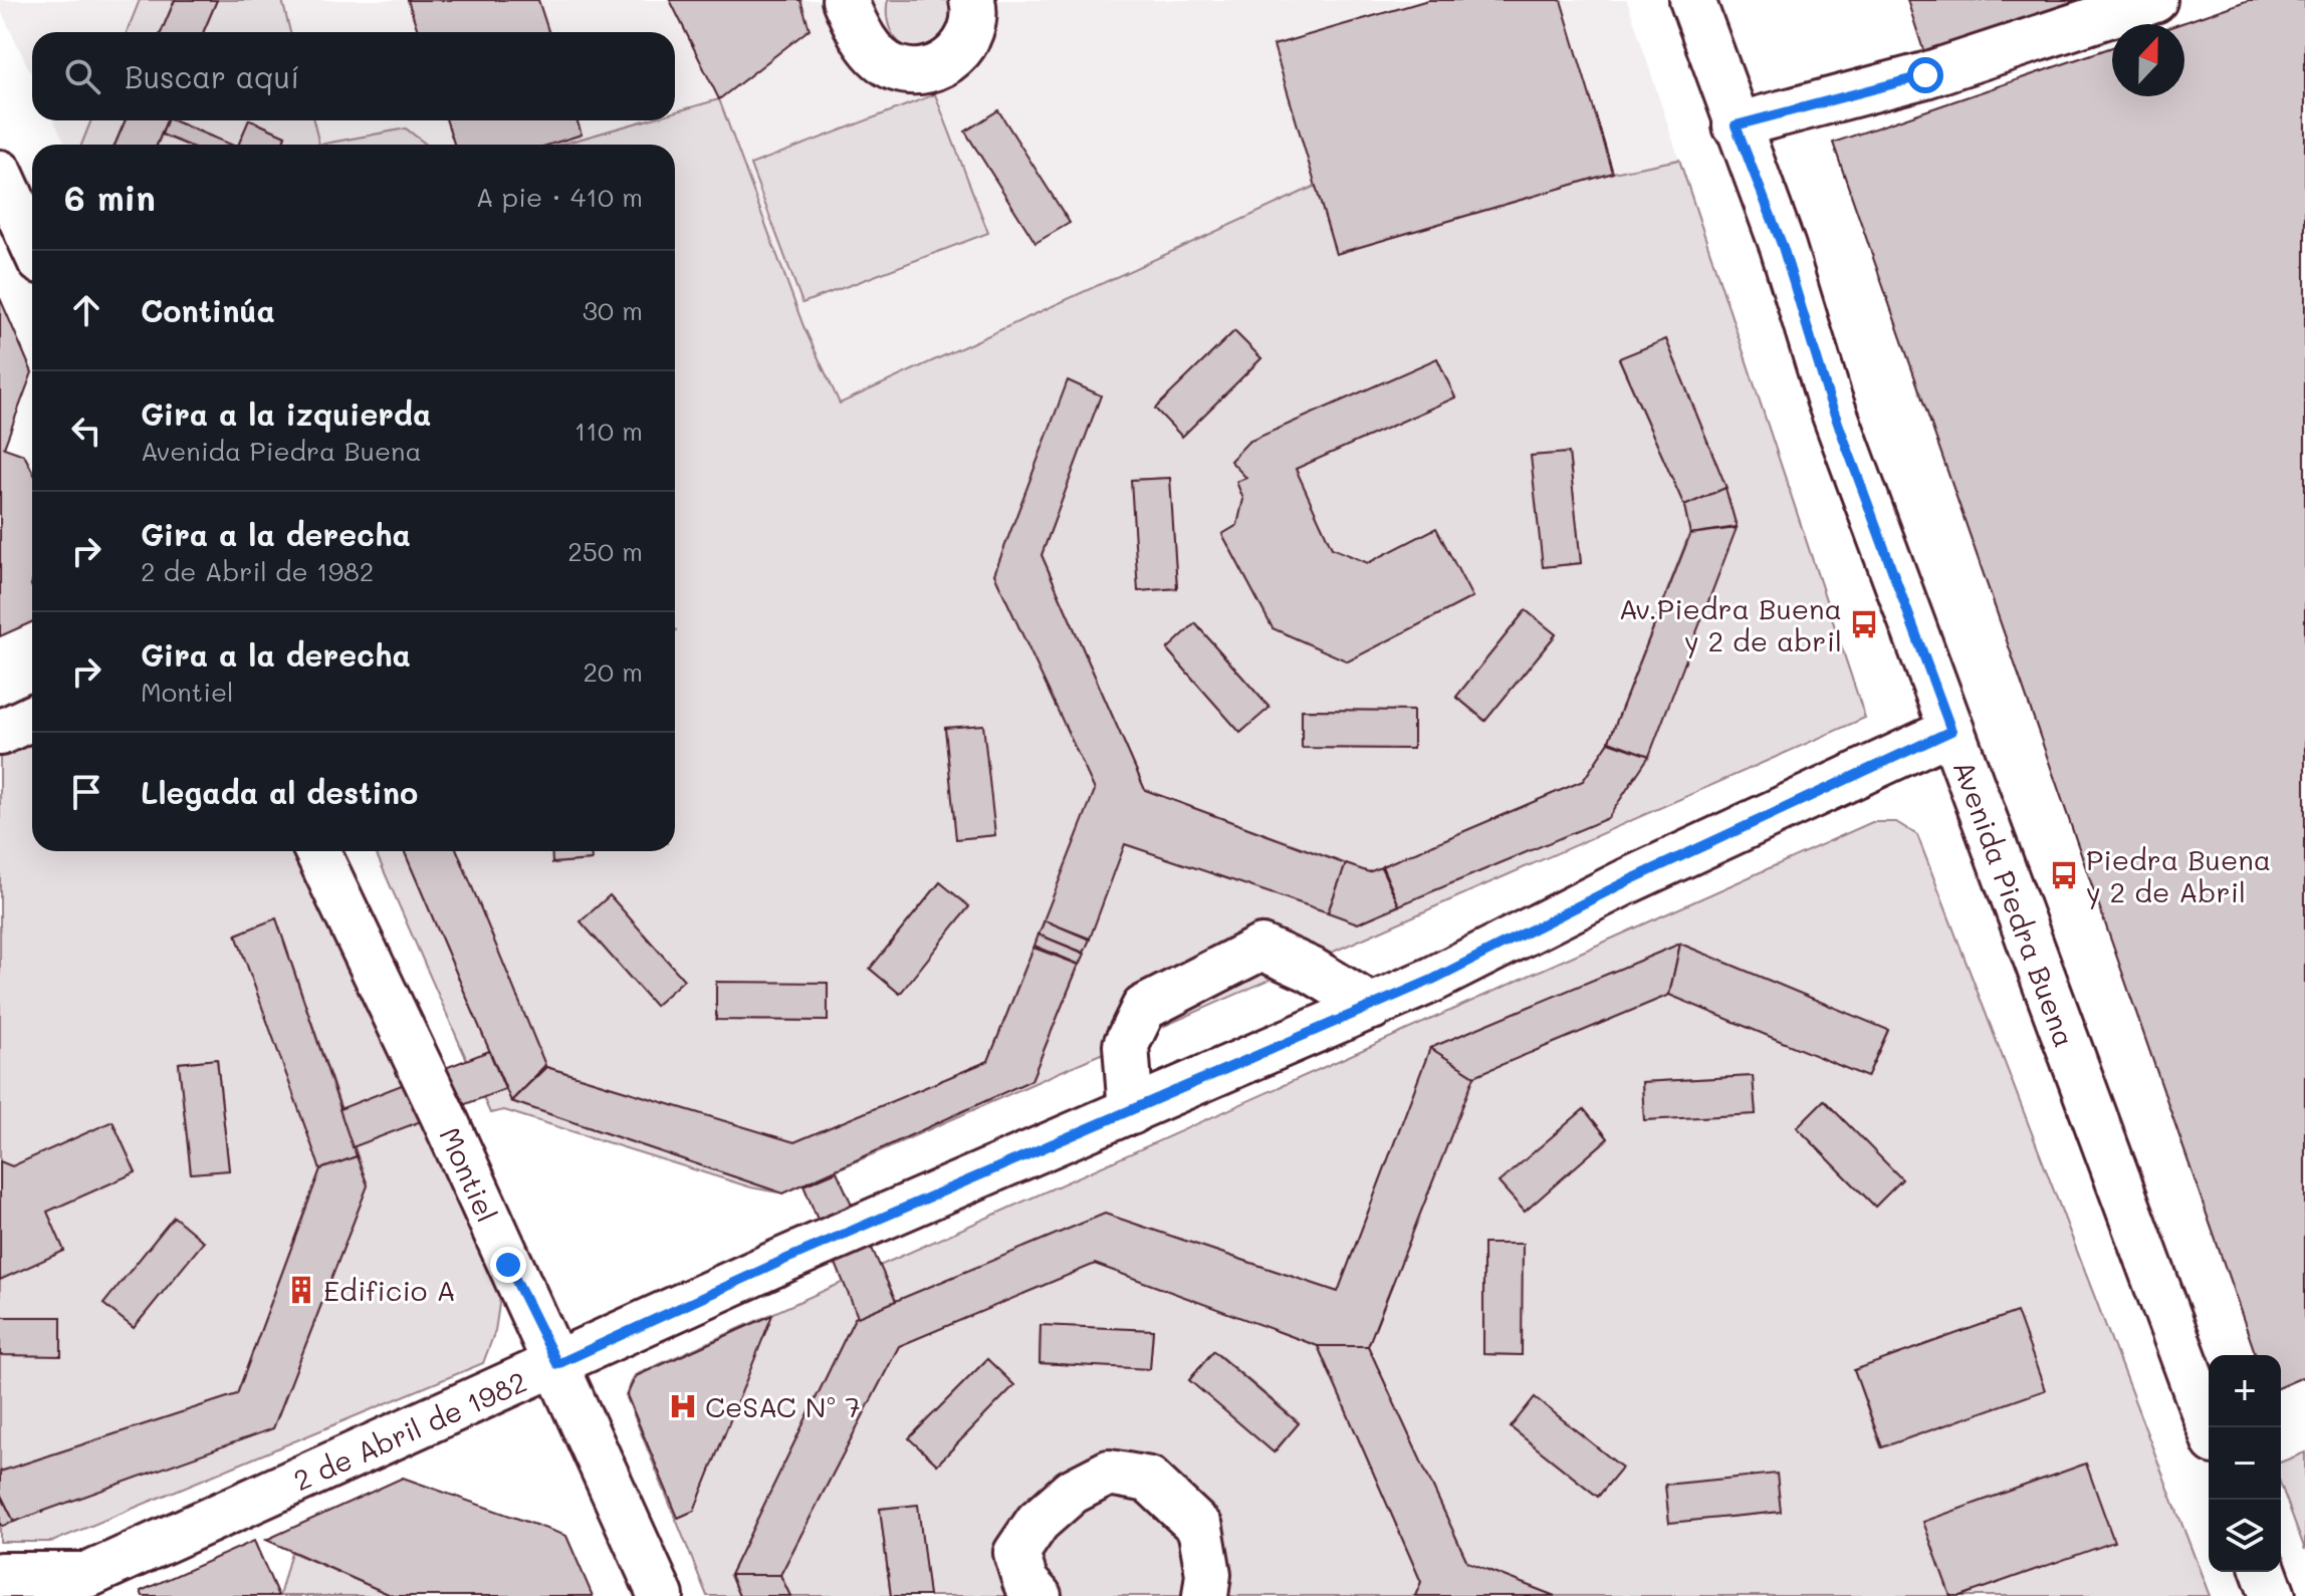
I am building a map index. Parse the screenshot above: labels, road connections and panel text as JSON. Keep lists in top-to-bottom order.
{
  "streets": {
    "street": ["Avenida Piedra Buena", "Montiel", "2 de Abril de 1982"]
  },
  "crossings": [
    ["Avenida Piedra Buena", "2 de Abril de 1982"],
    ["Montiel", "2 de Abril de 1982"]
  ],
  "places": {
    "bus stop": ["Av.Piedra Buena y 2 de abril", "Piedra Buena y 2 de Abril"],
    "building": ["Edificio A"],
    "hospital": ["CeSAC Nº 7"]
  },
  "north": "top",
  "page": {
    "search": "Buscar aquí",
    "heading": ["6 min", "A pie · 410 m"],
    "list": [
      ["Continúa", "30 m"],
      ["Gira a la izquierda", "Avenida Piedra Buena", "110 m"],
      ["Gira a la derecha", "2 de Abril de 1982", "250 m"],
      ["Gira a la derecha", "Montiel", "20 m"],
      "Llegada al destino"
    ],
    "map_buttons": ["+", "−"]
  }
}
